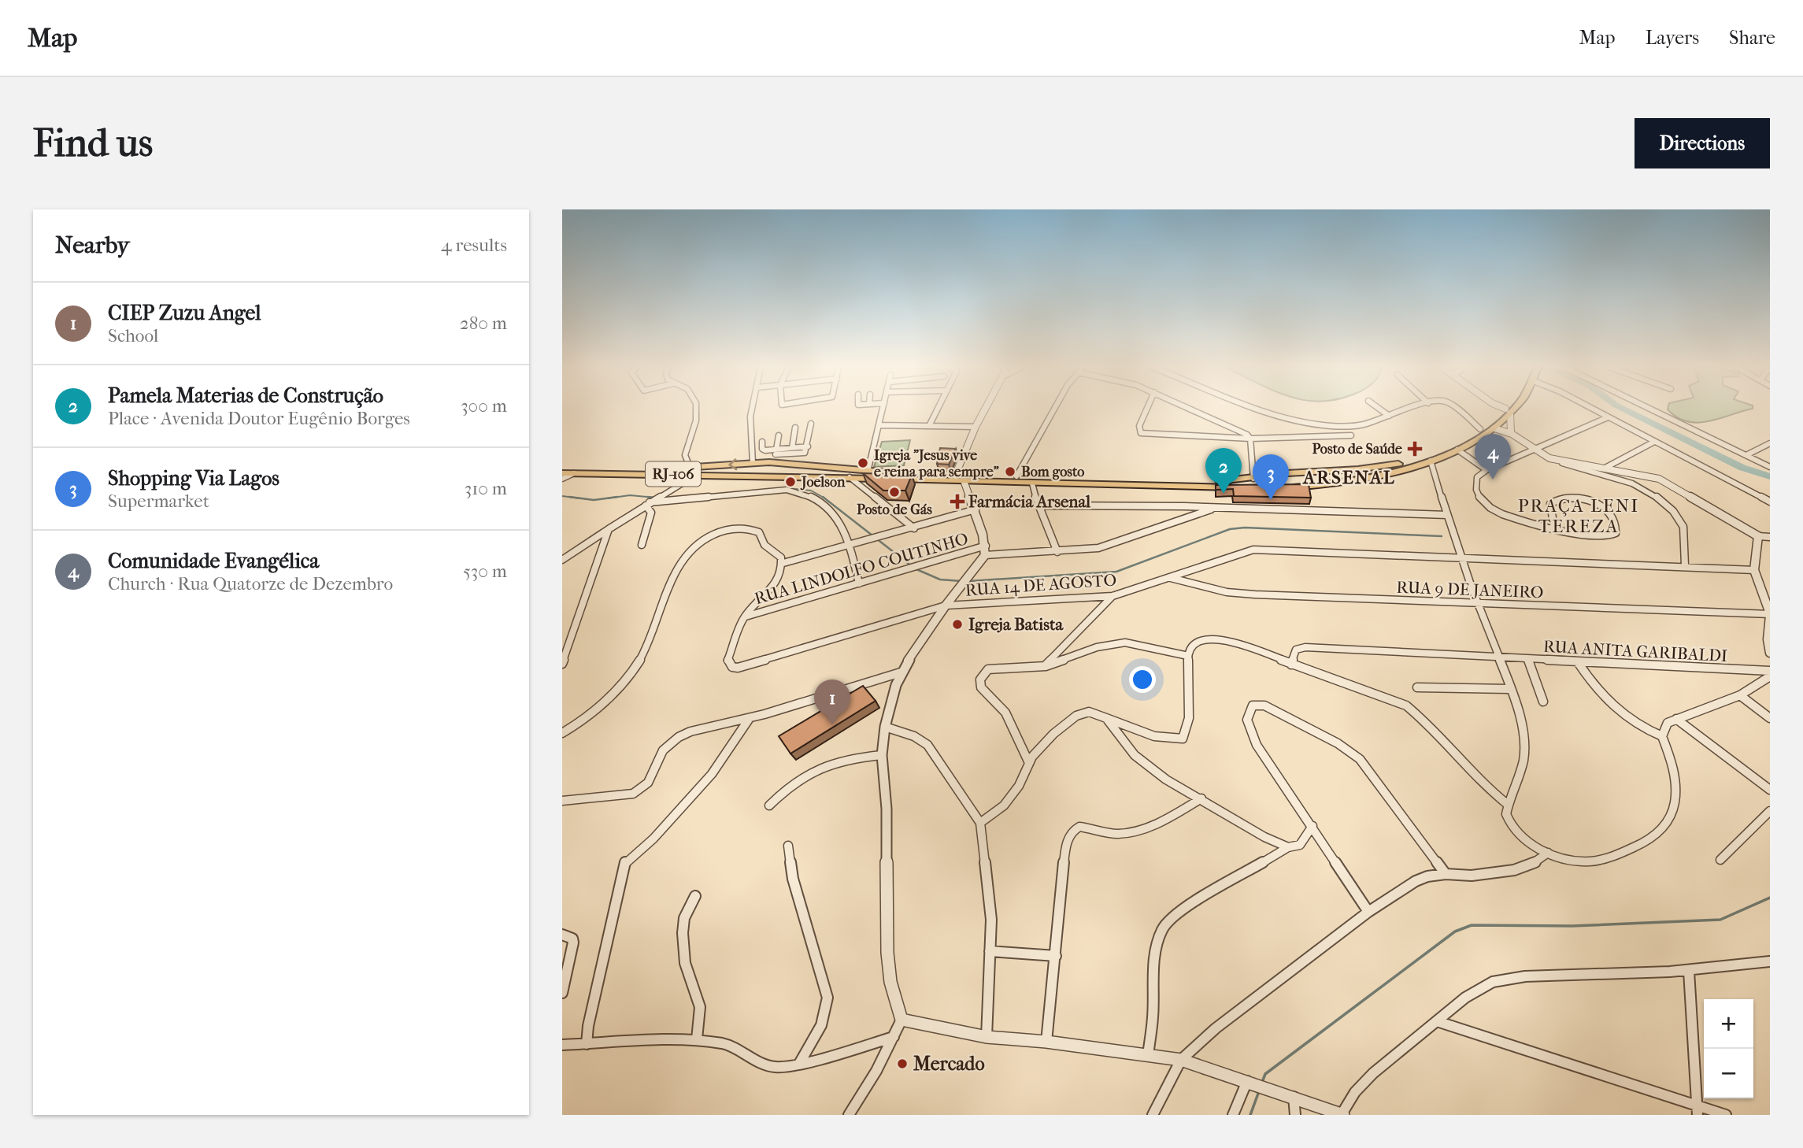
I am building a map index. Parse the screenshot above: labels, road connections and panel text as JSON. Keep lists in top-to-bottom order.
{
  "streets": {
    "highway": ["RJ-106"],
    "street": [
      "RUA LINDOLFO COUTINHO",
      "RUA 14 DE AGOSTO",
      "RUA 9 DE JANEIRO",
      "RUA ANITA GARIBALDI"
    ]
  },
  "crossings": [
    ["RUA LINDOLFO COUTINHO", "RUA 14 DE AGOSTO"],
    ["RUA 14 DE AGOSTO", "RUA 9 DE JANEIRO"]
  ],
  "districts": ["ARSENAL", "PRAÇA LENI TEREZA"],
  "places": {
    "health": ["Posto de Saúde", "Farmácia Arsenal"],
    "other": [
      "Igreja \"Jesus vive e reina para sempre\"",
      "Bom gosto",
      "Joelson",
      "Posto de Gás",
      "Igreja Batista",
      "Mercado"
    ]
  },
  "page": {
    "header": "Map",
    "nav": ["Map", "Layers", "Share"],
    "buttons": "Directions",
    "title": "Find us",
    "heading": ["Nearby", "4 results"],
    "list": [
      {
        "mark": "1",
        "name": "CIEP Zuzu Angel",
        "note": "School",
        "value": "280 m"
      },
      {
        "mark": "2",
        "name": "Pamela Materias de Construção",
        "note": "Place · Avenida Doutor Eugênio Borges",
        "value": "300 m"
      },
      {
        "mark": "3",
        "name": "Shopping Via Lagos",
        "note": "Supermarket",
        "value": "310 m"
      },
      {
        "mark": "4",
        "name": "Comunidade Evangélica",
        "note": "Church · Rua Quatorze de Dezembro",
        "value": "530 m"
      }
    ],
    "pins": [
      "4",
      "2",
      "3",
      "1"
    ],
    "map_buttons": ["+", "−"]
  }
}
